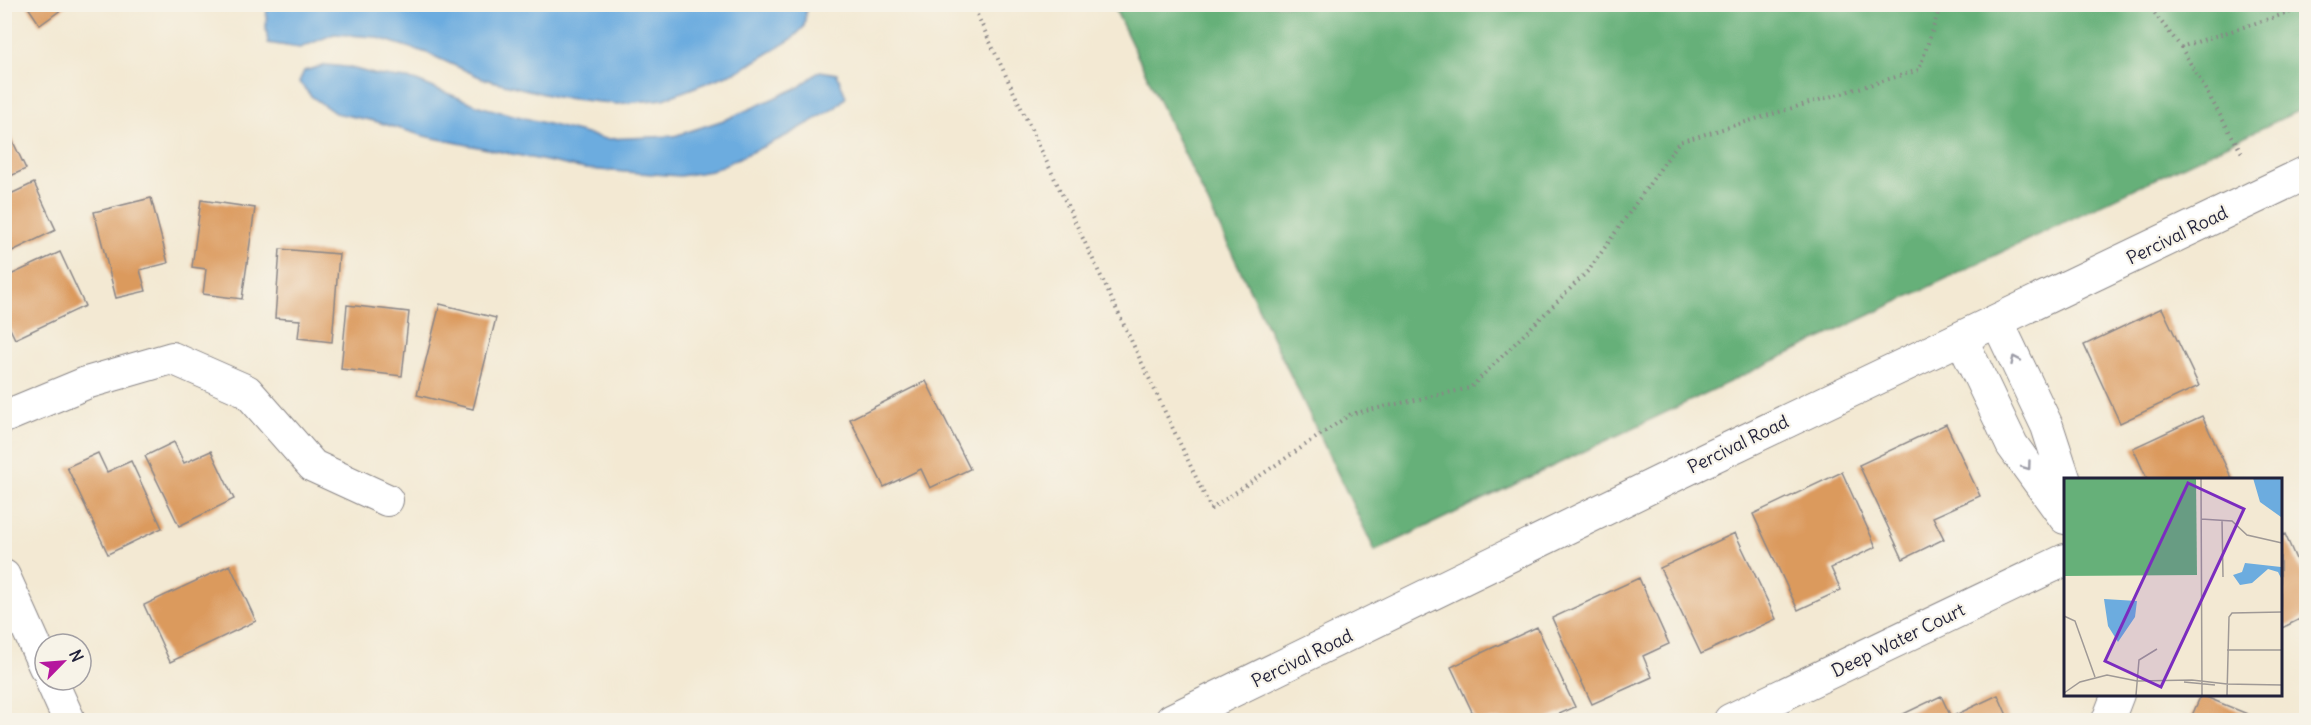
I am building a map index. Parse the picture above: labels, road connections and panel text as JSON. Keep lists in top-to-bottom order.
{
  "streets": {
    "street": ["Percival Road", "Deep Water Court"]
  },
  "north": "top right"
}
